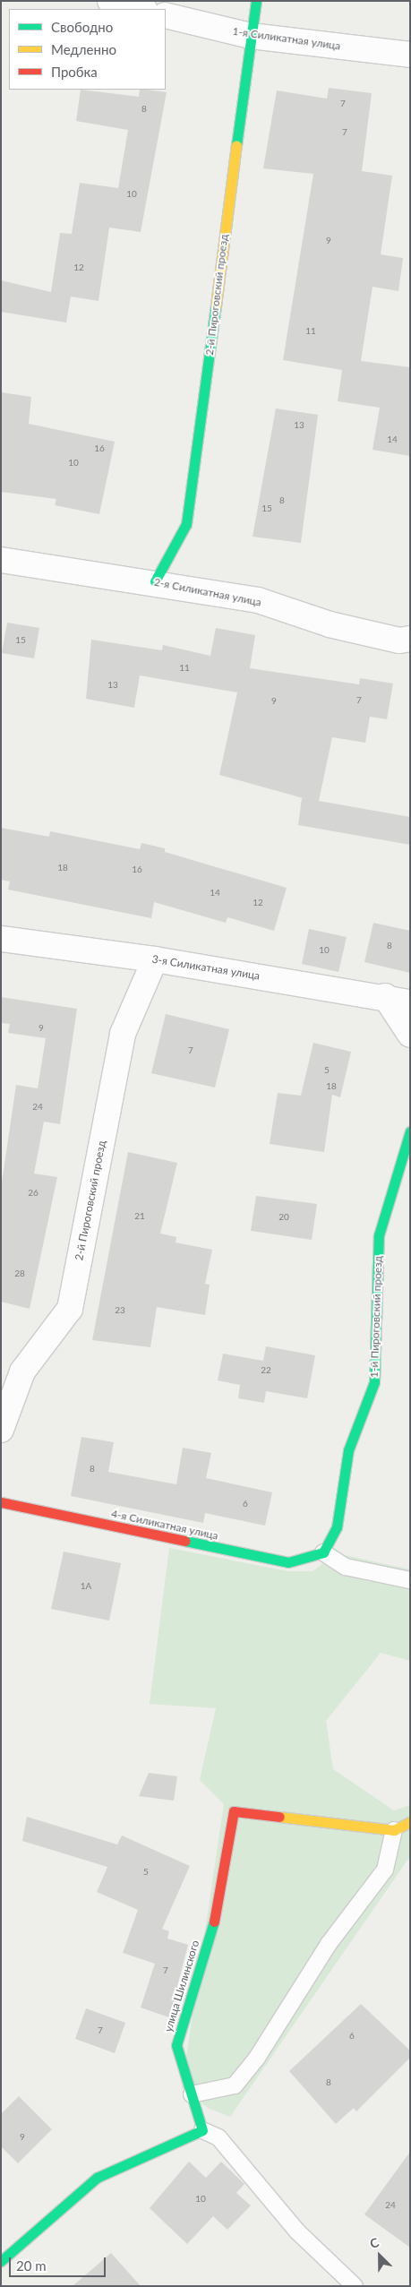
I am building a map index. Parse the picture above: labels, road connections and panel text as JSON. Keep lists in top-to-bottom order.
{
  "streets": {
    "street": [
      "1-я Силикатная улица",
      "2-й Пироговский проезд",
      "2-я Силикатная улица",
      "3-я Силикатная улица",
      "1-й Пироговский проезд",
      "4-я Силикатная улица",
      "улица Шилинского"
    ]
  },
  "crossings": [
    ["1-я Силикатная улица", "2-й Пироговский проезд"],
    ["2-й Пироговский проезд", "2-я Силикатная улица"],
    ["2-й Пироговский проезд", "3-я Силикатная улица"],
    ["1-й Пироговский проезд", "4-я Силикатная улица"]
  ],
  "house_numbers": [
    "7",
    "8",
    "7",
    "10",
    "9",
    "12",
    "11",
    "13",
    "14",
    "16",
    "10",
    "8",
    "15",
    "15",
    "11",
    "13",
    "7",
    "9",
    "18",
    "16",
    "14",
    "12",
    "8",
    "10",
    "9",
    "7",
    "5",
    "18",
    "24",
    "26",
    "21",
    "20",
    "28",
    "23",
    "22",
    "8",
    "6",
    "1А",
    "5",
    "7",
    "7",
    "6",
    "8",
    "9",
    "10",
    "24"
  ],
  "legend": ["Свободно", "Медленно", "Пробка"],
  "scale_bar": "20 m",
  "north": "top left"
}
